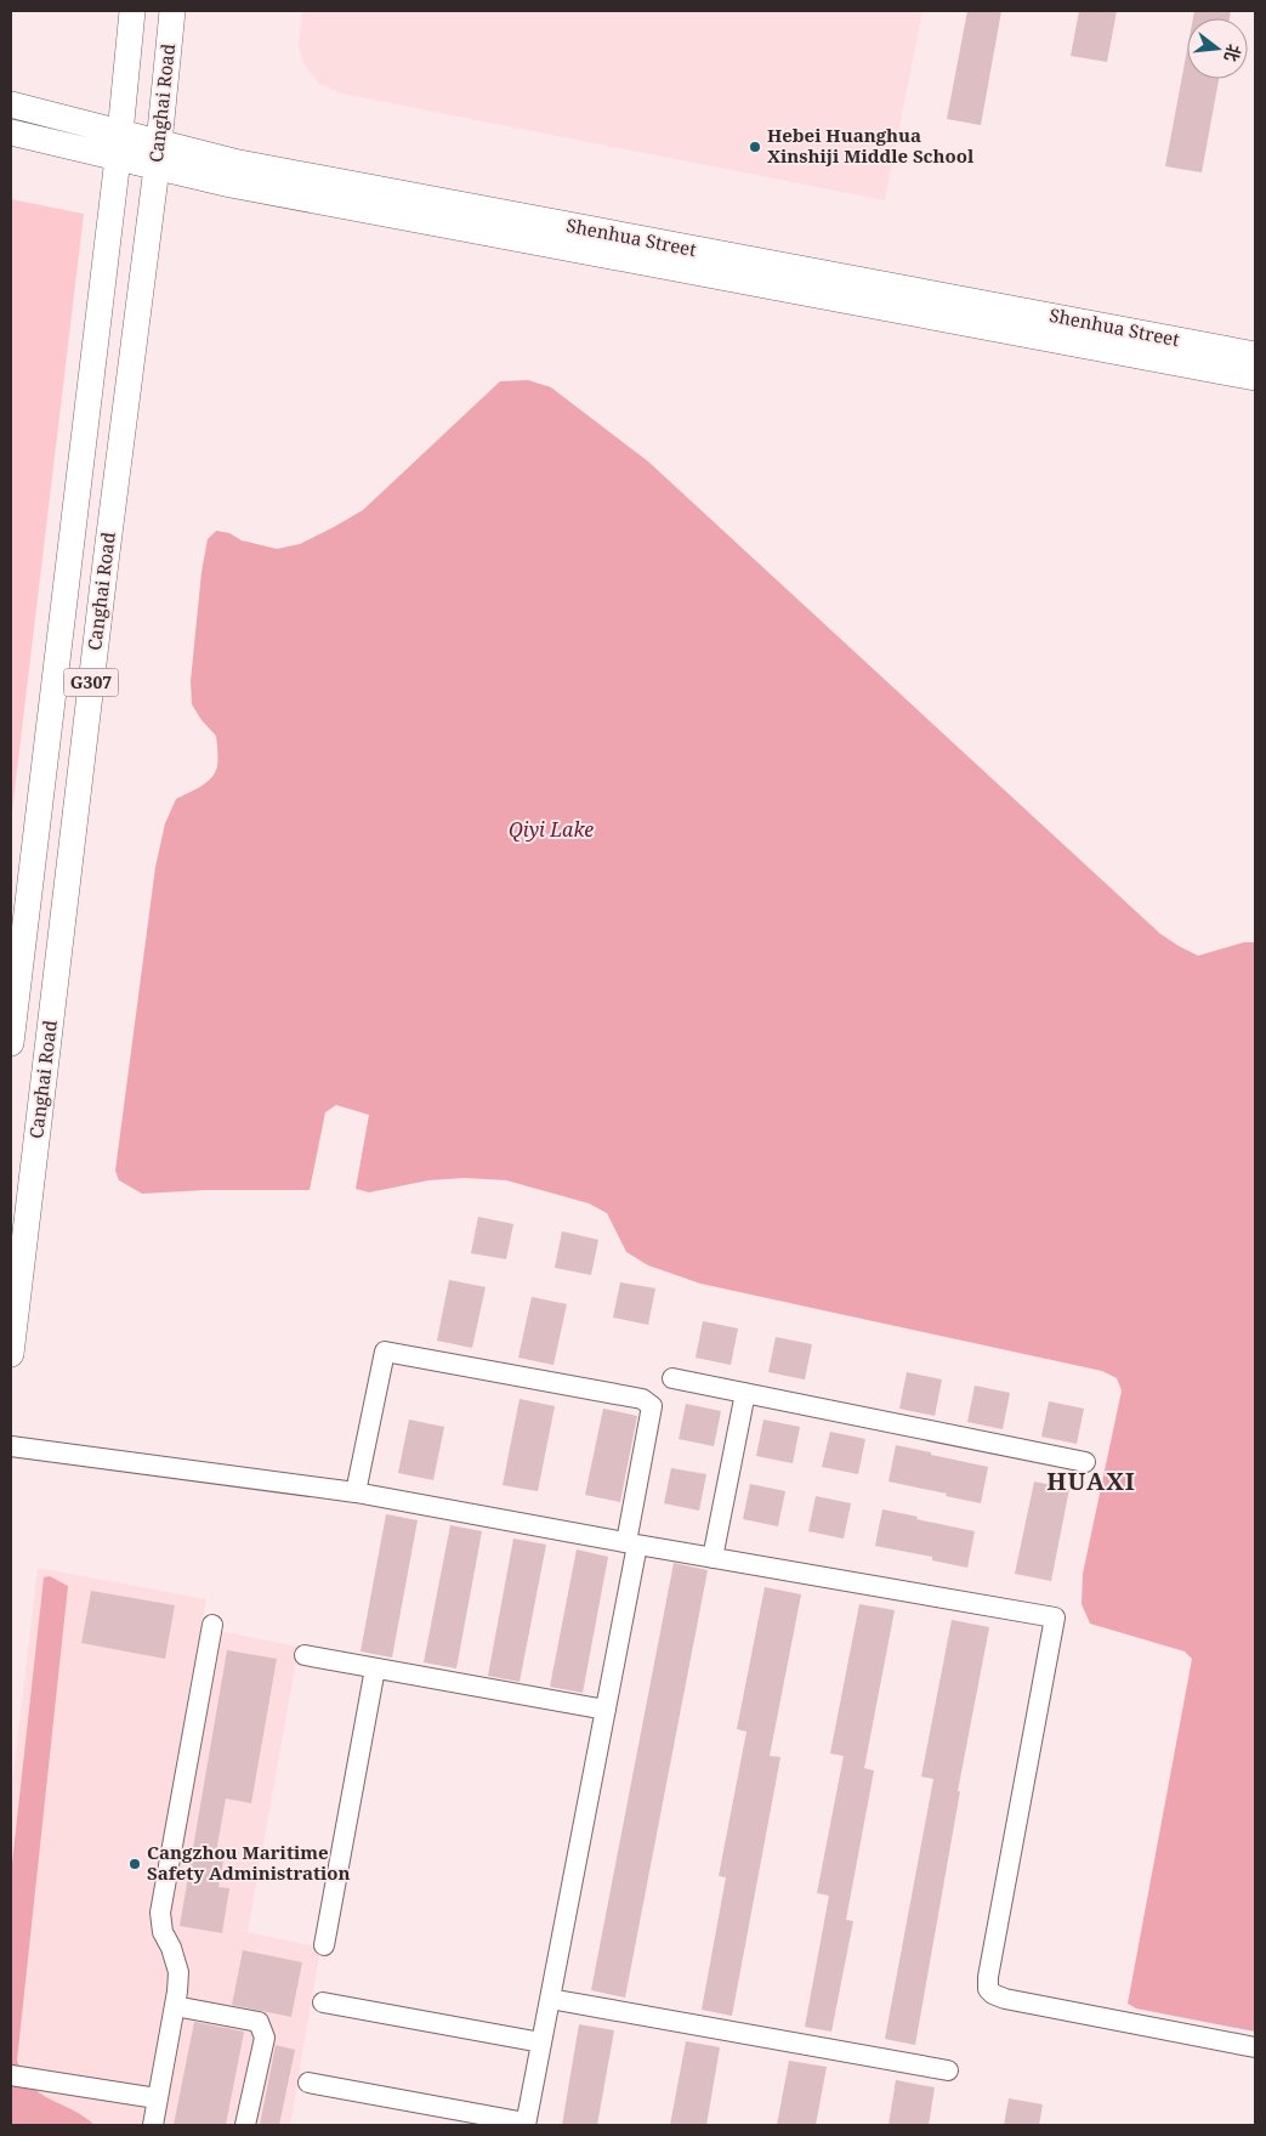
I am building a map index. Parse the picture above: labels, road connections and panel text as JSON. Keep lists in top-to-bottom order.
{
  "streets": {
    "main road": ["Canghai Road", "Shenhua Street", "G307"]
  },
  "crossings": [
    ["Canghai Road", "Shenhua Street"]
  ],
  "districts": ["HUAXI"],
  "water": ["Qiyi Lake"],
  "places": ["Hebei Huanghua Xinshiji Middle School", "Cangzhou Maritime Safety Administration"],
  "north": "right"
}
